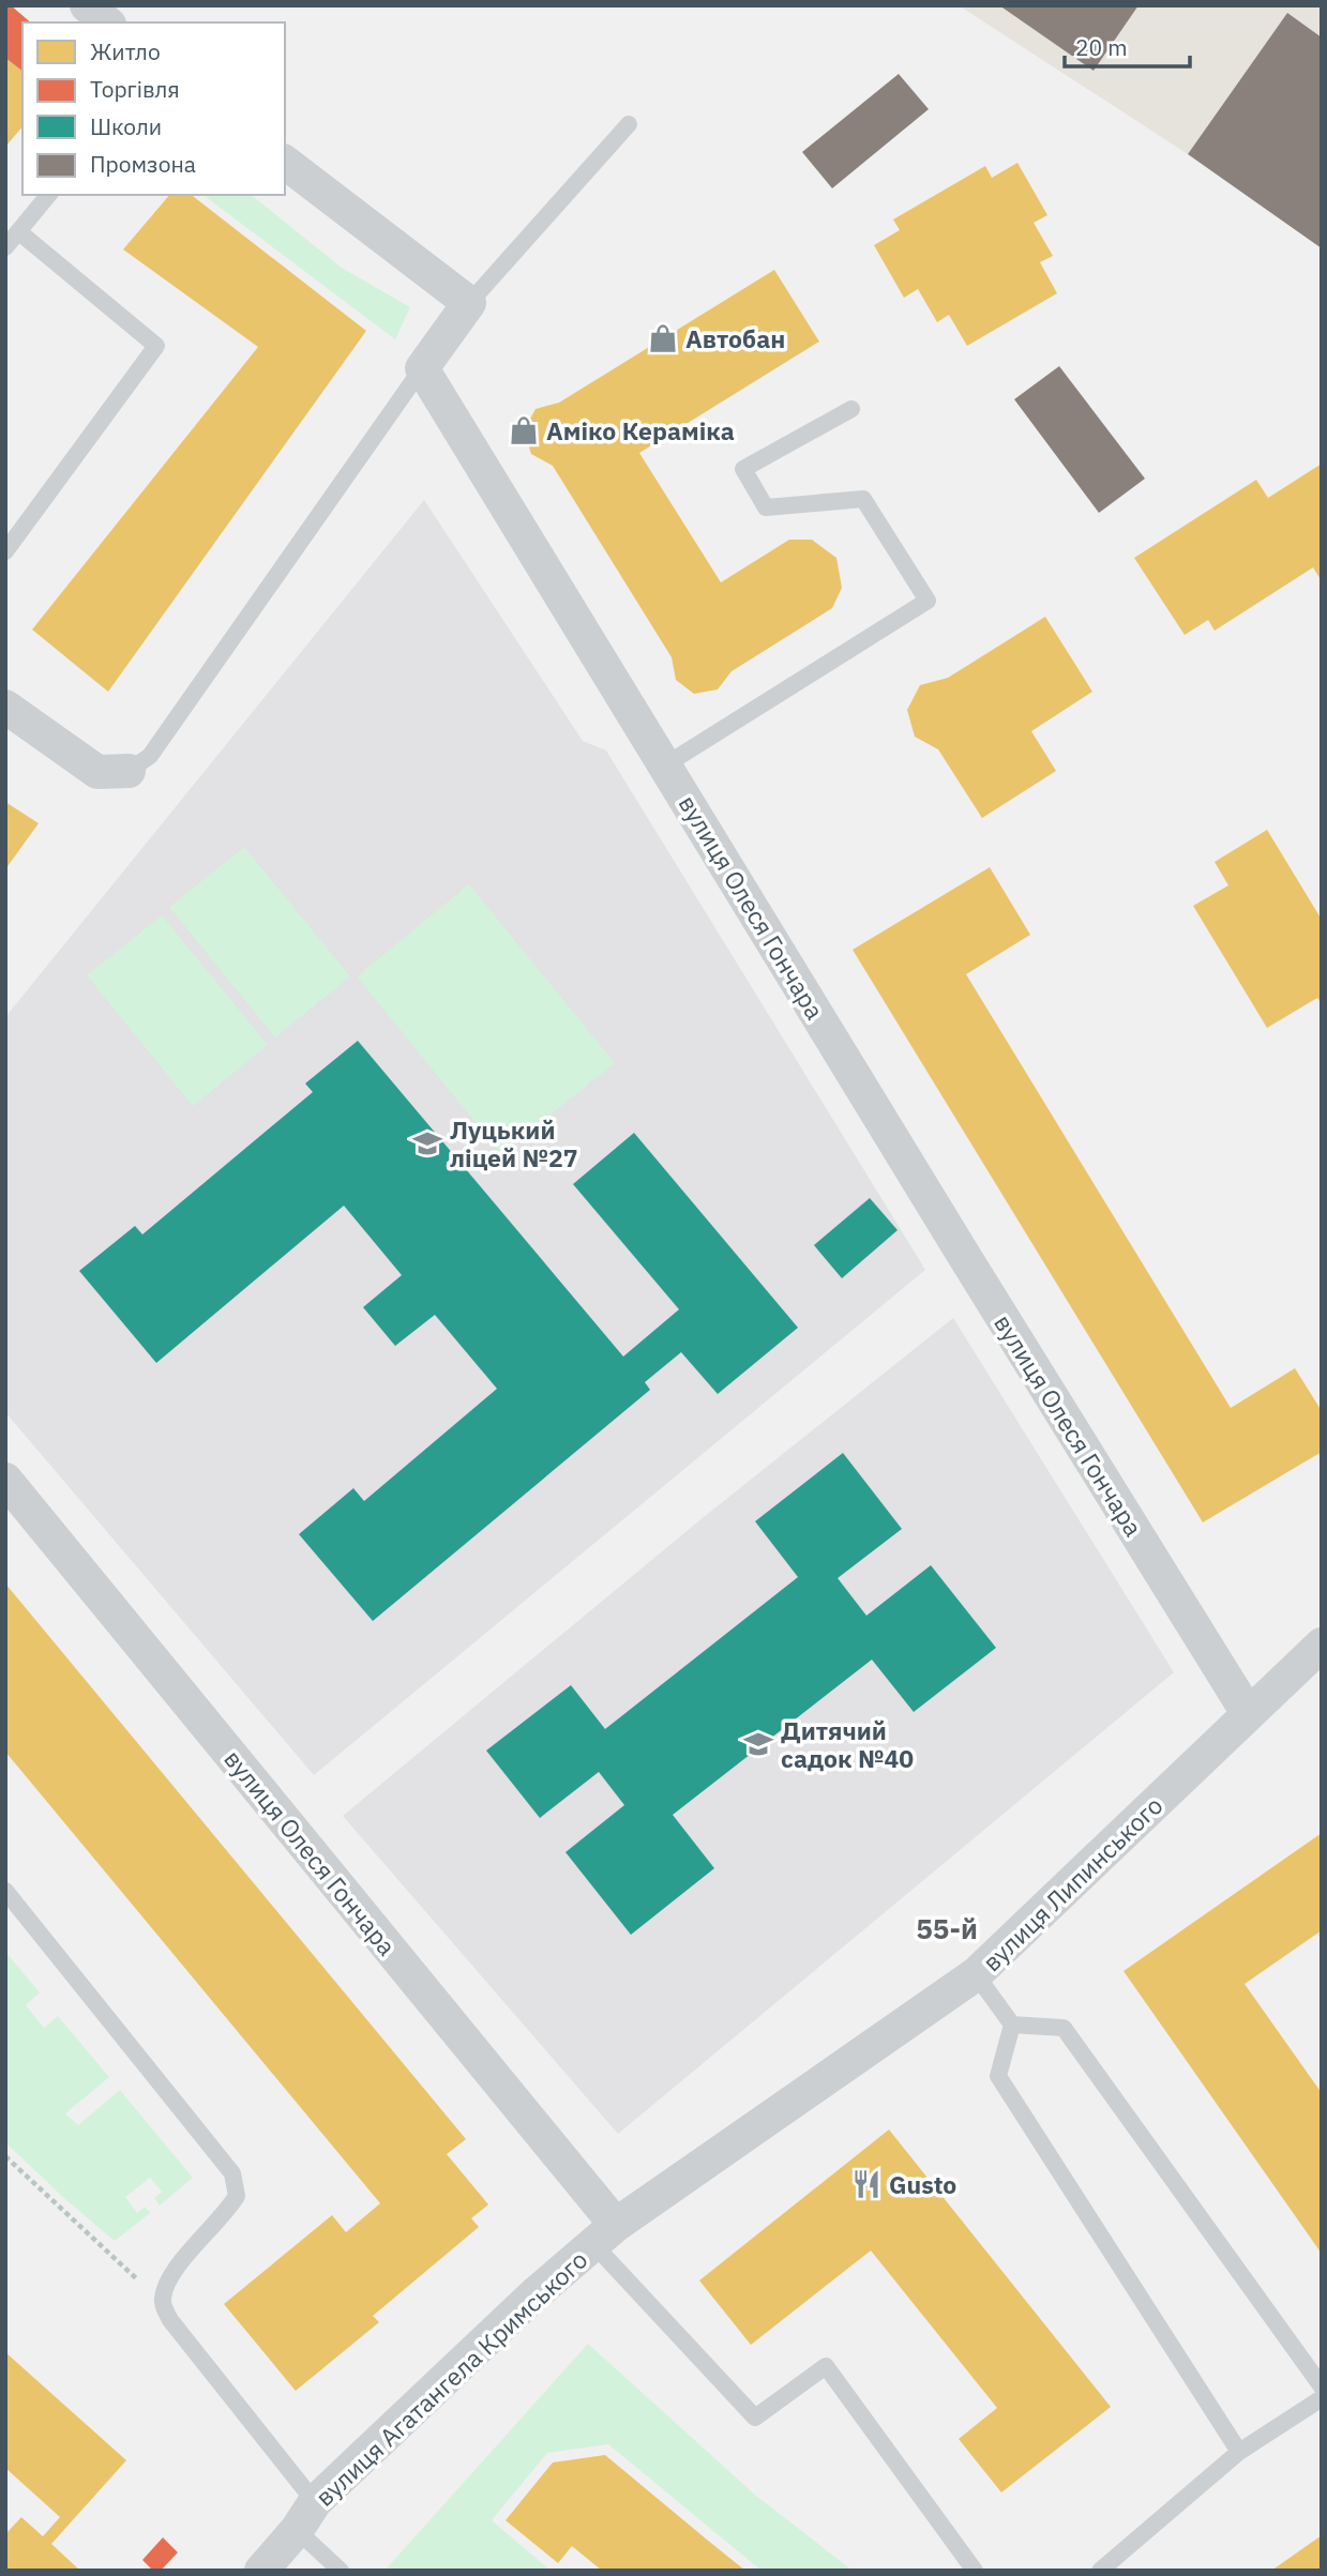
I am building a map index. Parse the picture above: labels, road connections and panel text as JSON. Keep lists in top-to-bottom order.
{
  "streets": {
    "street": ["вулиця Олеся Гончара", "вулиця Липинського", "вулиця Агатангела Кримського"]
  },
  "crossings": [
    ["вулиця Олеся Гончара", "вулиця Липинського"],
    ["вулиця Олеся Гончара", "вулиця Агатангела Кримського"],
    ["вулиця Липинського", "вулиця Агатангела Кримського"]
  ],
  "districts": ["55-й"],
  "places": {
    "shop": ["Автобан", "Аміко Кераміка"],
    "school or university": ["Луцький ліцей №27", "Дитячий садок №40"],
    "restaurant": ["Gusto"]
  },
  "legend": [
    "Житло",
    "Торгівля",
    "Школи",
    "Промзона"
  ],
  "scale_bar": "20 m"
}
